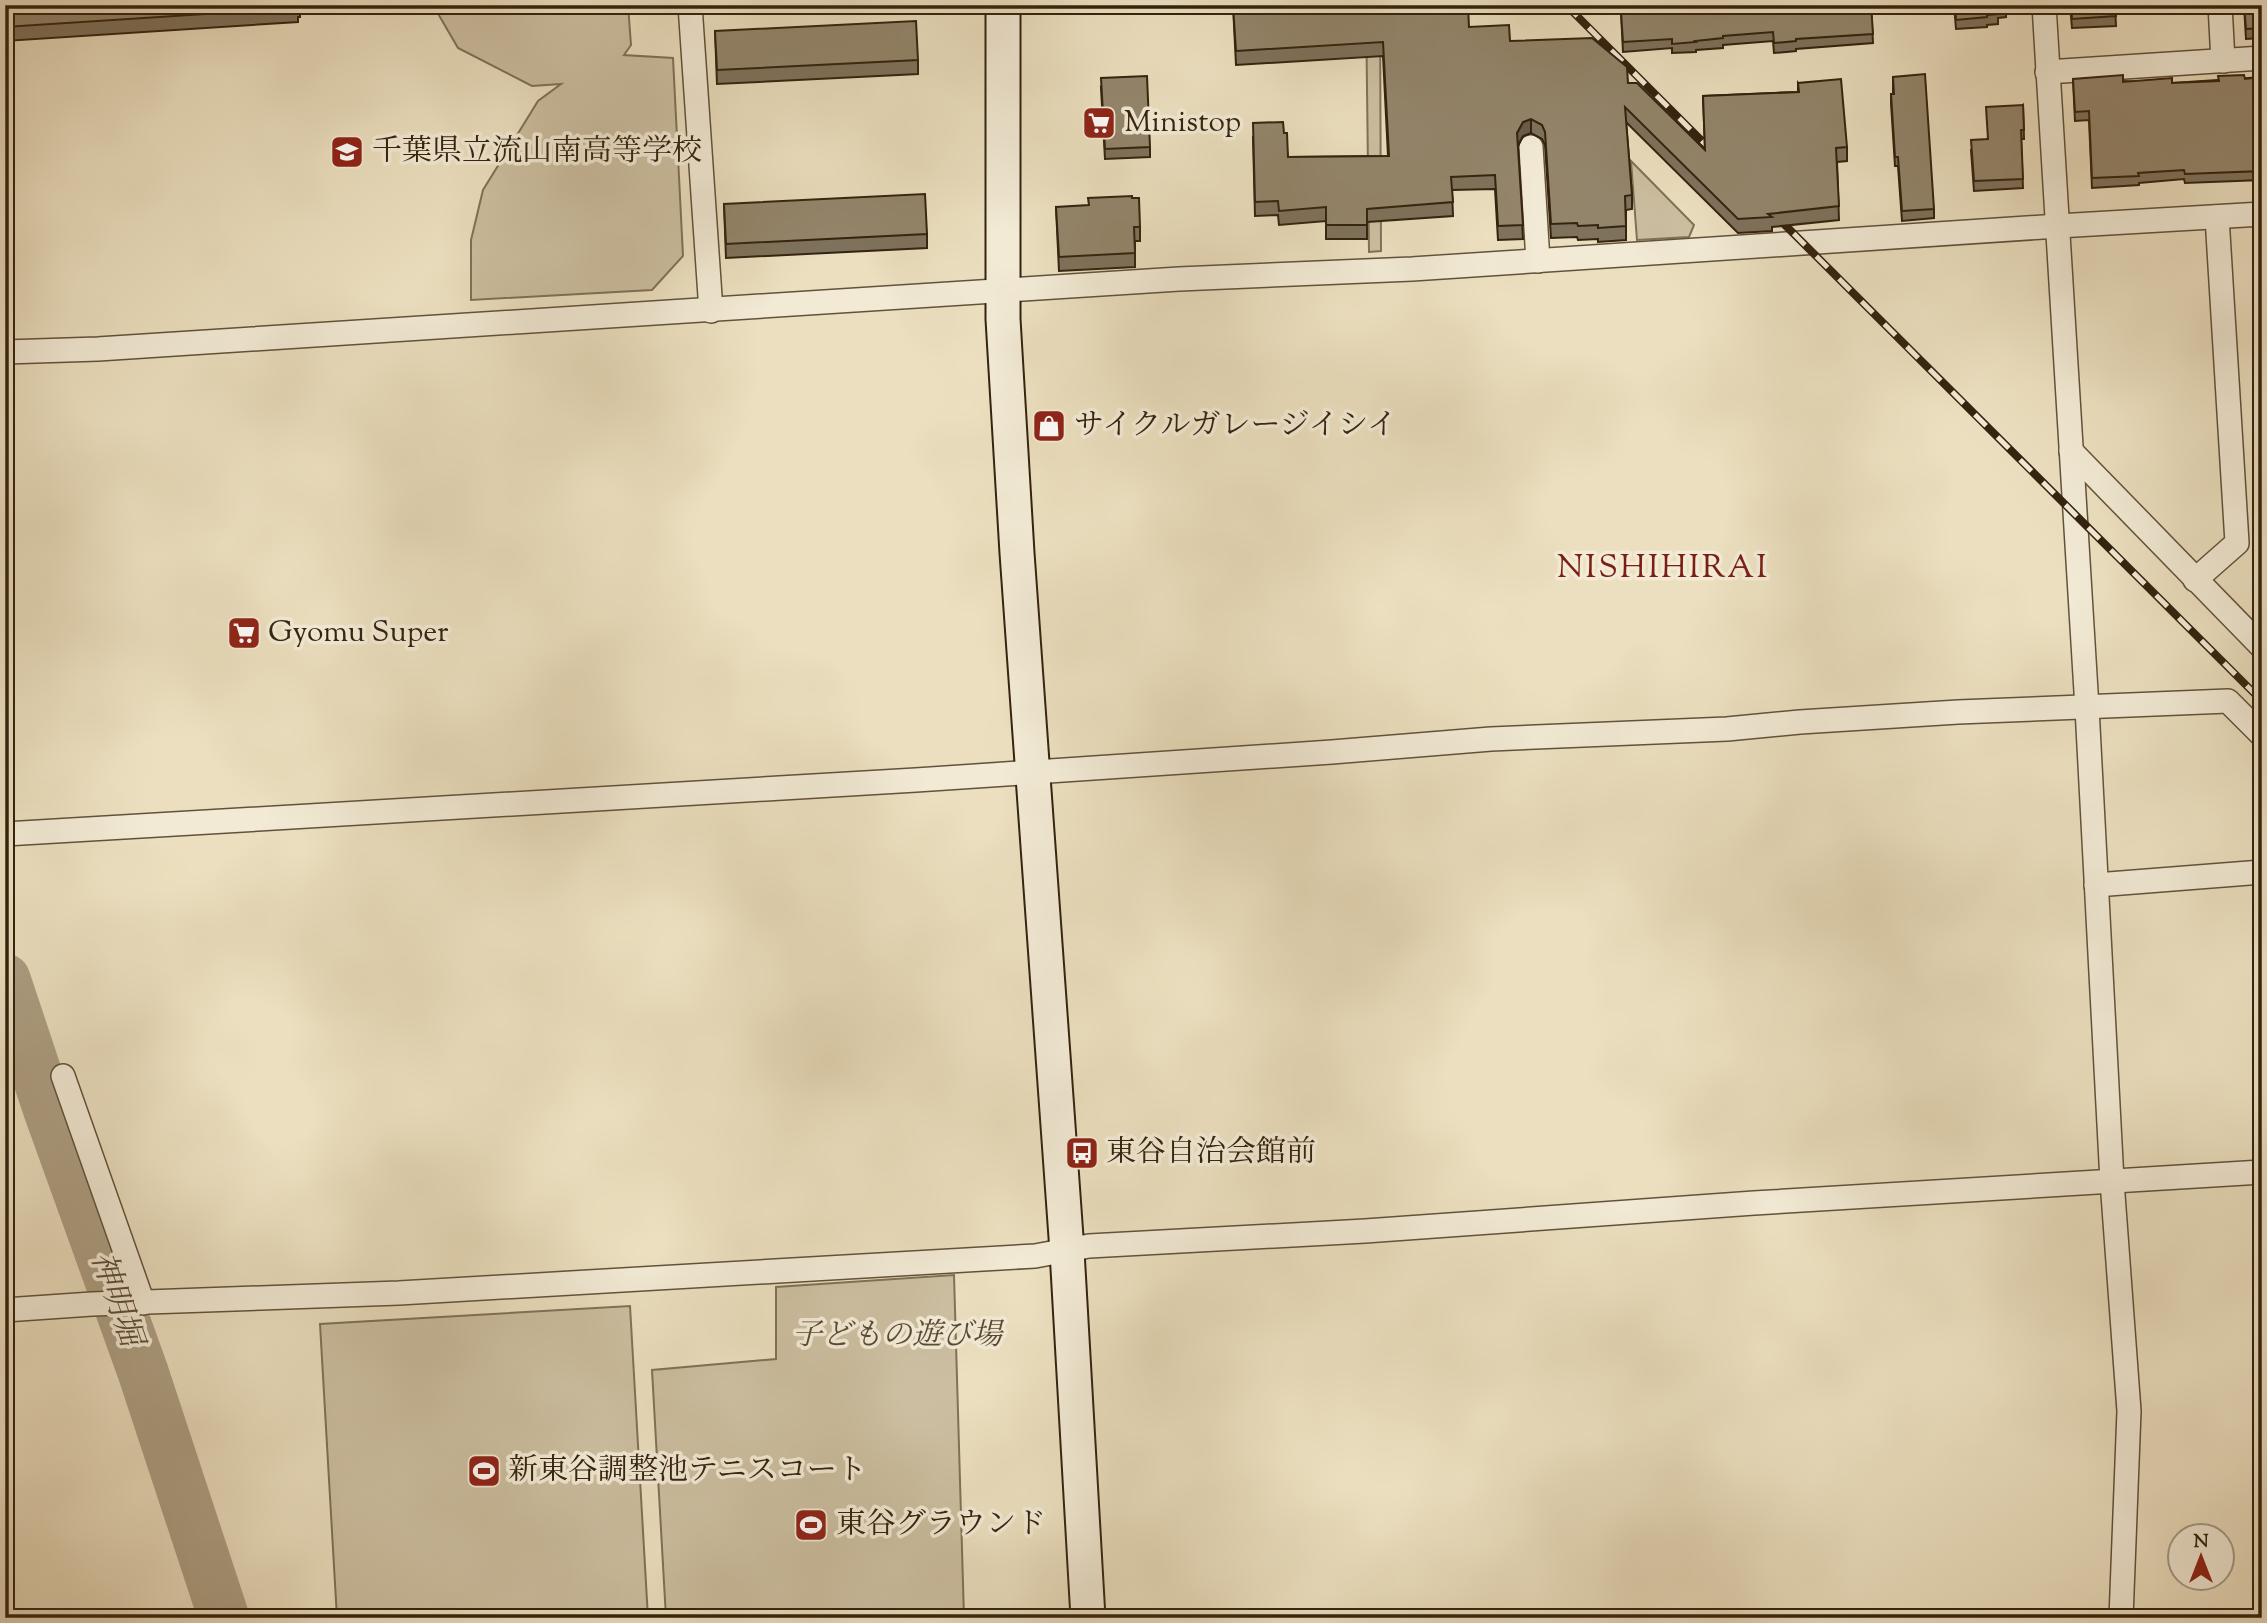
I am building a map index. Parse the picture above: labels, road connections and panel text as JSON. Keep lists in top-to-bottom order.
{
  "districts": ["NISHIHIRAI"],
  "water": ["神明堀"],
  "parks": ["子どもの遊び場"],
  "places": {
    "supermarket": ["Ministop", "Gyomu Super"],
    "school or university": ["千葉県立流山南高等学校"],
    "shop": ["サイクルガレージイシイ"],
    "bus stop": ["東谷自治会館前"],
    "sports": ["新東谷調整池テニスコート", "東谷グラウンド"]
  },
  "north": "top"
}
